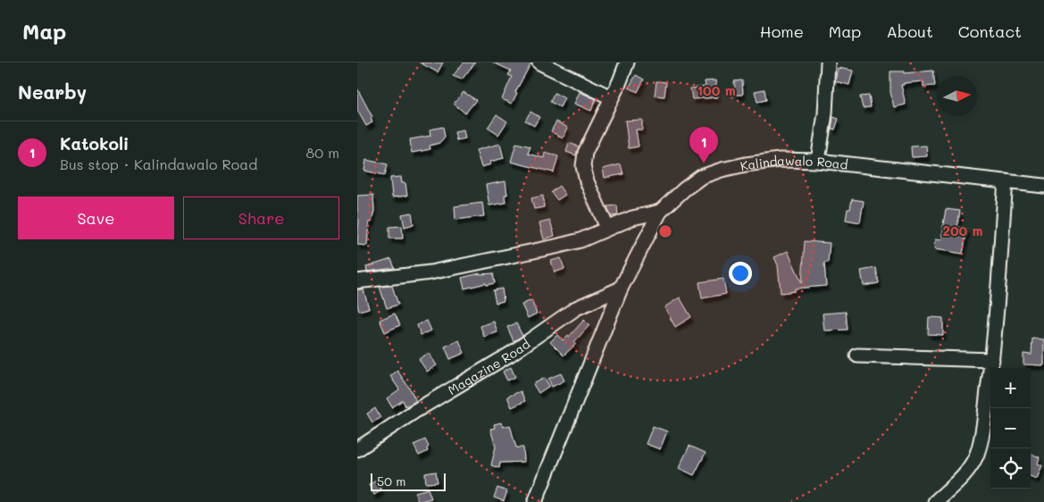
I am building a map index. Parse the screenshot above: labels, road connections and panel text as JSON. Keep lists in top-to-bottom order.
{
  "streets": {
    "street": ["Kalindawalo Road", "Magazine Road"]
  },
  "crossings": [
    ["Kalindawalo Road", "Magazine Road"]
  ],
  "scale_bar": "50 m",
  "north": "right",
  "page": {
    "header": "Map",
    "nav": [
      "Home",
      "Map",
      "About",
      "Contact"
    ],
    "heading": "Nearby",
    "list": [
      {
        "mark": "1",
        "name": "Katokoli",
        "note": "Bus stop · Kalindawalo Road",
        "value": "80 m"
      }
    ],
    "pins": "1",
    "buttons": ["Save", "Share"],
    "map_buttons": ["+", "−"],
    "scale": "50 m"
  },
  "rings": ["100 m", "200 m"]
}
